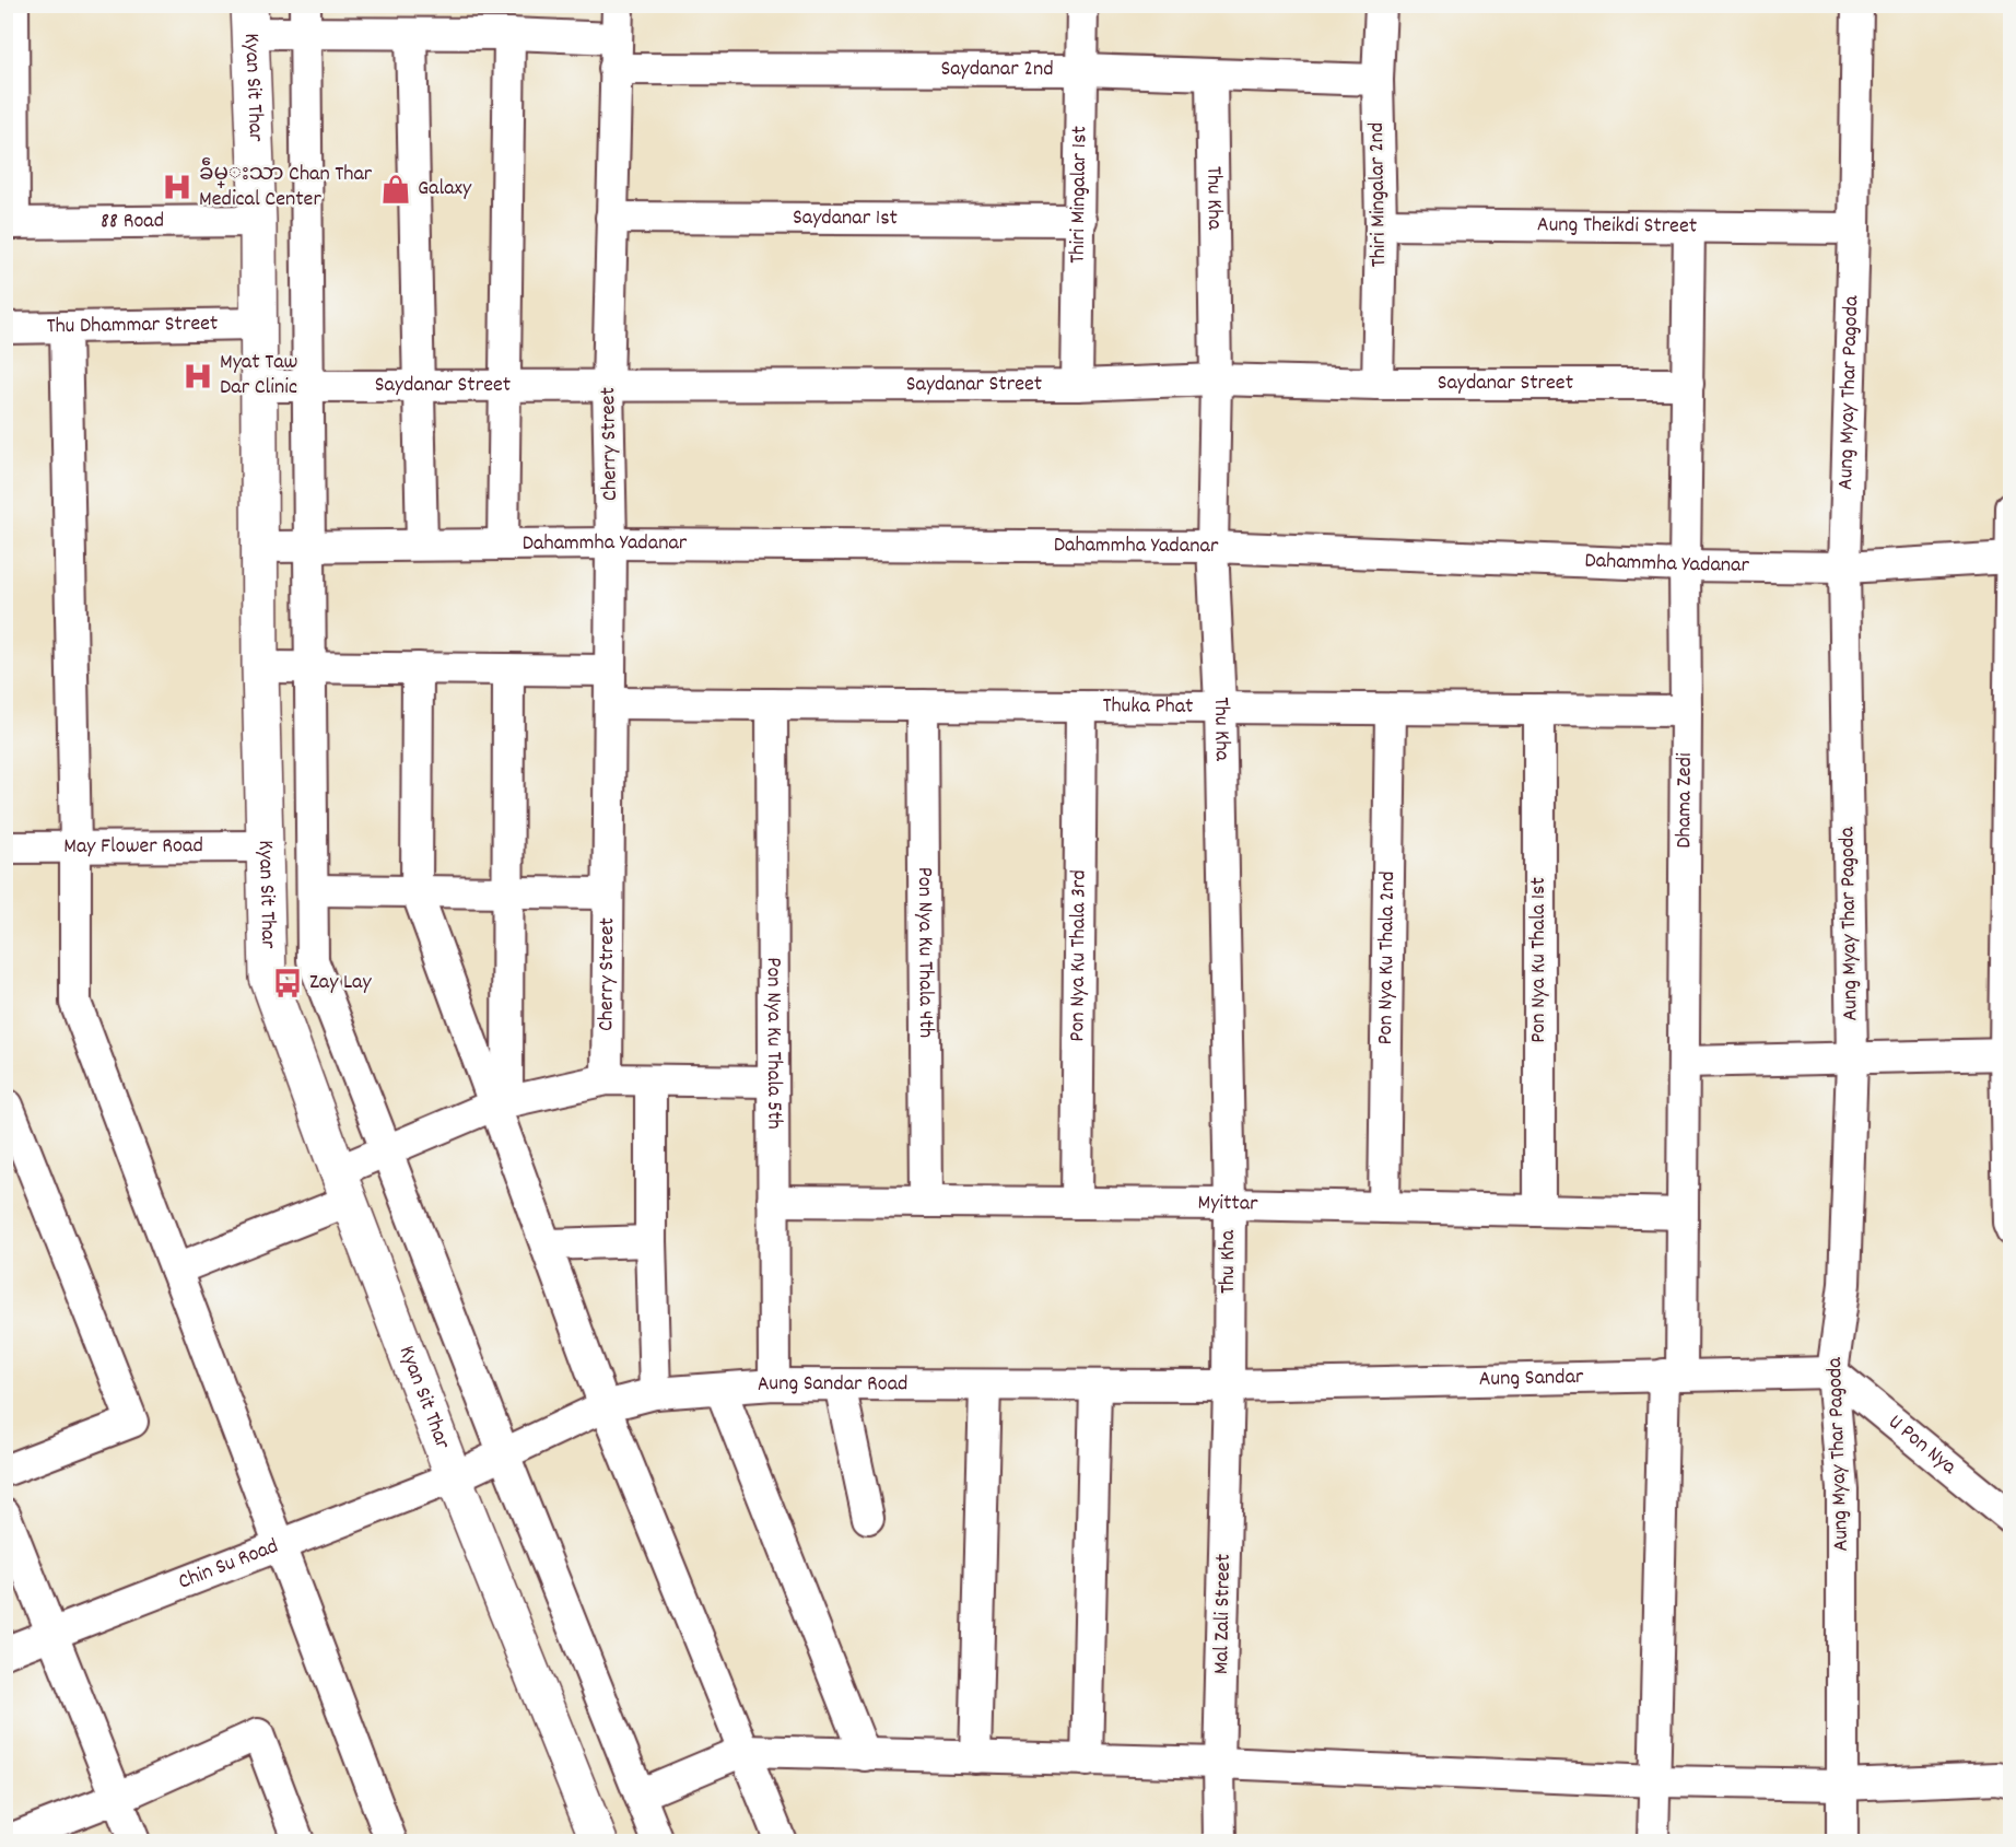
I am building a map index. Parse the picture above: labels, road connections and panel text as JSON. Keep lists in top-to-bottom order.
{
  "streets": {
    "main road": ["Kyan Sit Thar"],
    "street": [
      "Saydanar 2nd",
      "Thiri Mingalar 1st",
      "Thiri Mingalar 2nd",
      "Thu Kha",
      "Saydanar 1st",
      "88 Road",
      "Aung Theikdi Street",
      "Thu Dhammar Street",
      "Saydanar Street",
      "Aung Myay Thar Pagoda",
      "Cherry Street",
      "Dahammha Yadanar",
      "Thuka Phat",
      "Dhama Zedi",
      "May Flower Road",
      "Pon Nya Ku Thala 4th",
      "Pon Nya Ku Thala 3rd",
      "Pon Nya Ku Thala 2nd",
      "Pon Nya Ku Thala 1st",
      "Pon Nya Ku Thala 5th",
      "Myittar",
      "Aung Sandar",
      "Aung Sandar Road",
      "U Pon Nya",
      "Chin Su Road",
      "Mal Zali Street"
    ]
  },
  "crossings": [
    ["Saydanar 2nd", "Thiri Mingalar 1st"],
    ["Saydanar 2nd", "Thiri Mingalar 2nd"],
    ["Saydanar 2nd", "Thu Kha"],
    ["Saydanar 2nd", "Cherry Street"],
    ["Kyan Sit Thar", "88 Road"],
    ["Kyan Sit Thar", "Thu Dhammar Street"],
    ["Kyan Sit Thar", "Saydanar Street"],
    ["Kyan Sit Thar", "Dahammha Yadanar"],
    ["Kyan Sit Thar", "May Flower Road"],
    ["Kyan Sit Thar", "Aung Sandar Road"],
    ["Kyan Sit Thar", "Chin Su Road"],
    ["Thiri Mingalar 1st", "Saydanar 1st"],
    ["Thiri Mingalar 1st", "Saydanar Street"],
    ["Thiri Mingalar 2nd", "Aung Theikdi Street"],
    ["Thiri Mingalar 2nd", "Saydanar Street"],
    ["Thu Kha", "Saydanar Street"],
    ["Thu Kha", "Dahammha Yadanar"],
    ["Thu Kha", "Thuka Phat"],
    ["Thu Kha", "Myittar"],
    ["Thu Kha", "Aung Sandar"],
    ["Thu Kha", "Aung Sandar Road"],
    ["Thu Kha", "Mal Zali Street"],
    ["Saydanar 1st", "Cherry Street"],
    ["Aung Theikdi Street", "Aung Myay Thar Pagoda"],
    ["Aung Theikdi Street", "Dhama Zedi"],
    ["Saydanar Street", "Cherry Street"],
    ["Saydanar Street", "Dhama Zedi"],
    ["Aung Myay Thar Pagoda", "Dahammha Yadanar"],
    ["Aung Myay Thar Pagoda", "Aung Sandar"],
    ["Aung Myay Thar Pagoda", "U Pon Nya"],
    ["Cherry Street", "Dahammha Yadanar"],
    ["Cherry Street", "Thuka Phat"],
    ["Dahammha Yadanar", "Dhama Zedi"],
    ["Thuka Phat", "Dhama Zedi"],
    ["Thuka Phat", "Pon Nya Ku Thala 4th"],
    ["Thuka Phat", "Pon Nya Ku Thala 3rd"],
    ["Thuka Phat", "Pon Nya Ku Thala 2nd"],
    ["Thuka Phat", "Pon Nya Ku Thala 1st"],
    ["Thuka Phat", "Pon Nya Ku Thala 5th"],
    ["Dhama Zedi", "Myittar"],
    ["Dhama Zedi", "Aung Sandar"],
    ["Pon Nya Ku Thala 4th", "Myittar"],
    ["Pon Nya Ku Thala 3rd", "Myittar"],
    ["Pon Nya Ku Thala 2nd", "Myittar"],
    ["Pon Nya Ku Thala 1st", "Myittar"],
    ["Pon Nya Ku Thala 5th", "Myittar"],
    ["Pon Nya Ku Thala 5th", "Aung Sandar Road"],
    ["Aung Sandar", "Aung Sandar Road"],
    ["Aung Sandar", "U Pon Nya"],
    ["Aung Sandar", "Mal Zali Street"],
    ["Aung Sandar Road", "Chin Su Road"],
    ["Aung Sandar Road", "Mal Zali Street"]
  ],
  "places": {
    "hospital": ["ခဵမ္းသာ Chan Thar Medical Center", "Myat Taw Dar Clinic"],
    "shop": ["Galaxy"],
    "bus stop": ["Zay Lay"]
  }
}
